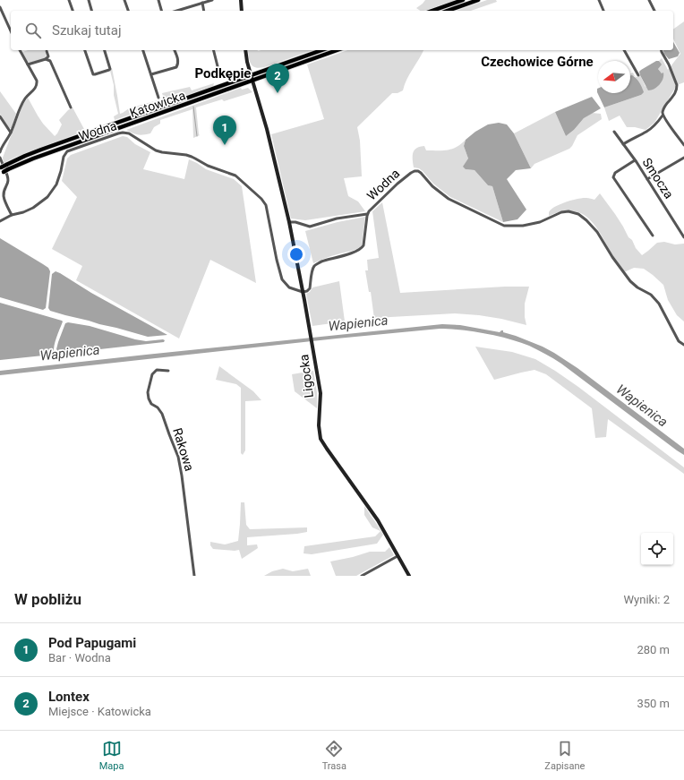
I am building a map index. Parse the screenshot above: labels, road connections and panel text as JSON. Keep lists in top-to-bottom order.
{
  "streets": {
    "main road": ["Katowicka"],
    "street": [
      "Wodna",
      "Smocza",
      "Ligocka",
      "Rakowa"
    ]
  },
  "crossings": [
    ["Katowicka", "Ligocka"],
    ["Wodna", "Ligocka"]
  ],
  "districts": ["Czechowice Górne", "Podkępie"],
  "water": ["Wapienica"],
  "north": "left",
  "page": {
    "search": "Szukaj tutaj",
    "pins": ["2", "1"],
    "heading": ["W pobliżu", "Wyniki: 2"],
    "list": [
      {
        "mark": "1",
        "name": "Pod Papugami",
        "note": "Bar · Wodna",
        "value": "280 m"
      },
      {
        "mark": "2",
        "name": "Lontex",
        "note": "Miejsce · Katowicka",
        "value": "350 m"
      }
    ],
    "nav": ["Mapa", "Trasa", "Zapisane"]
  }
}
